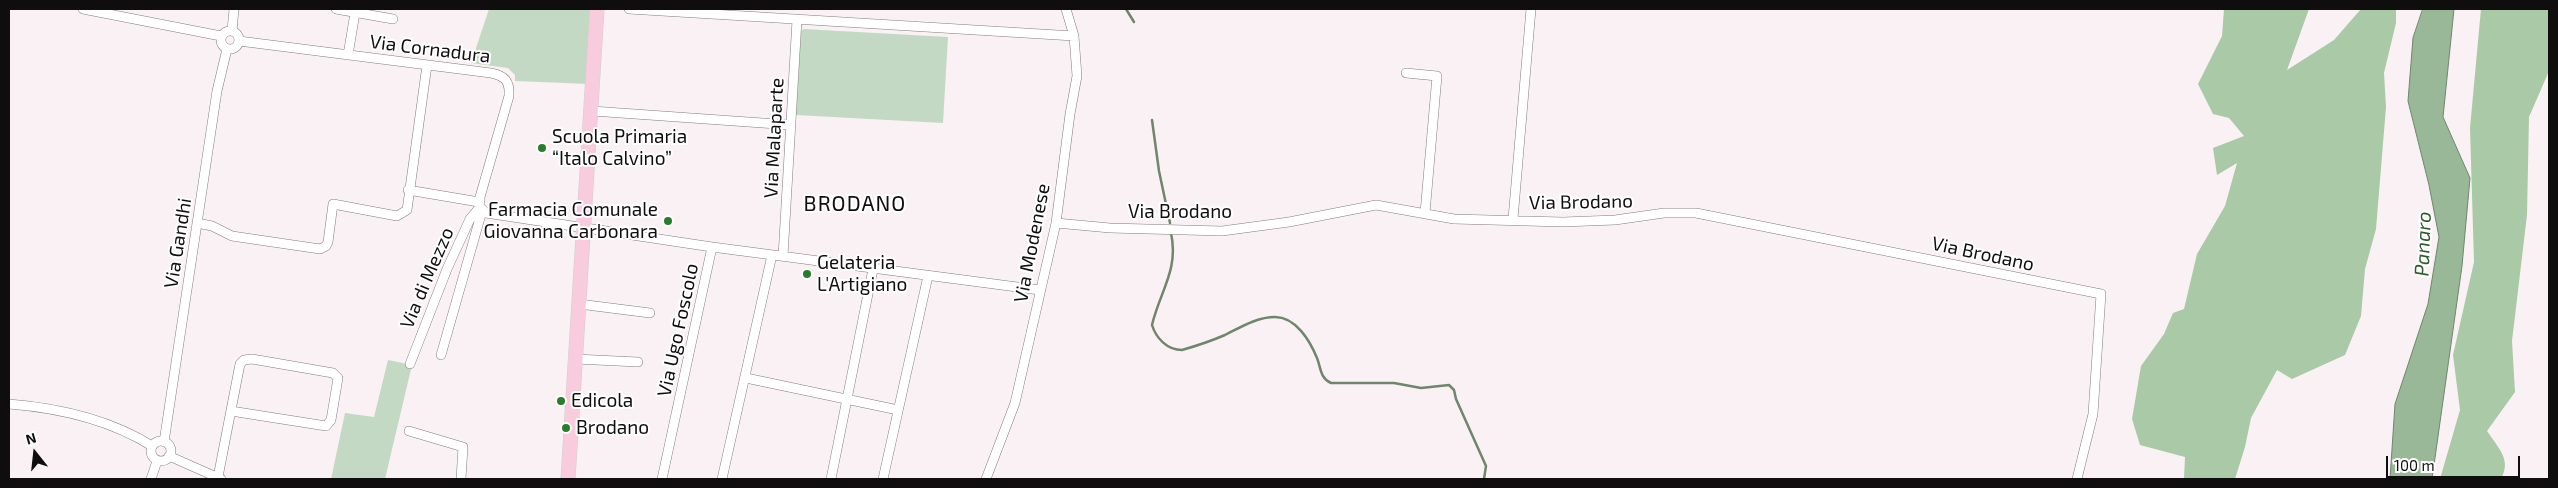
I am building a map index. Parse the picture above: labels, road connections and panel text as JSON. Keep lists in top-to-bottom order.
{
  "streets": {
    "street": [
      "Via Cornadura",
      "Via Malaparte",
      "Via Brodano",
      "Via Gandhi",
      "Via Modenese",
      "Via di Mezzo",
      "Via Ugo Foscolo"
    ]
  },
  "crossings": [
    ["Via Cornadura", "Via Gandhi"],
    ["Via Cornadura", "Via di Mezzo"],
    ["Via Brodano", "Via Modenese"]
  ],
  "districts": ["BRODANO"],
  "water": ["Panaro"],
  "places": [
    "Scuola Primaria “Italo Calvino”",
    "Farmacia Comunale Giovanna Carbonara",
    "Gelateria L'Artigiano",
    "Edicola",
    "Brodano"
  ],
  "scale_bar": "100 m",
  "north": "top"
}
